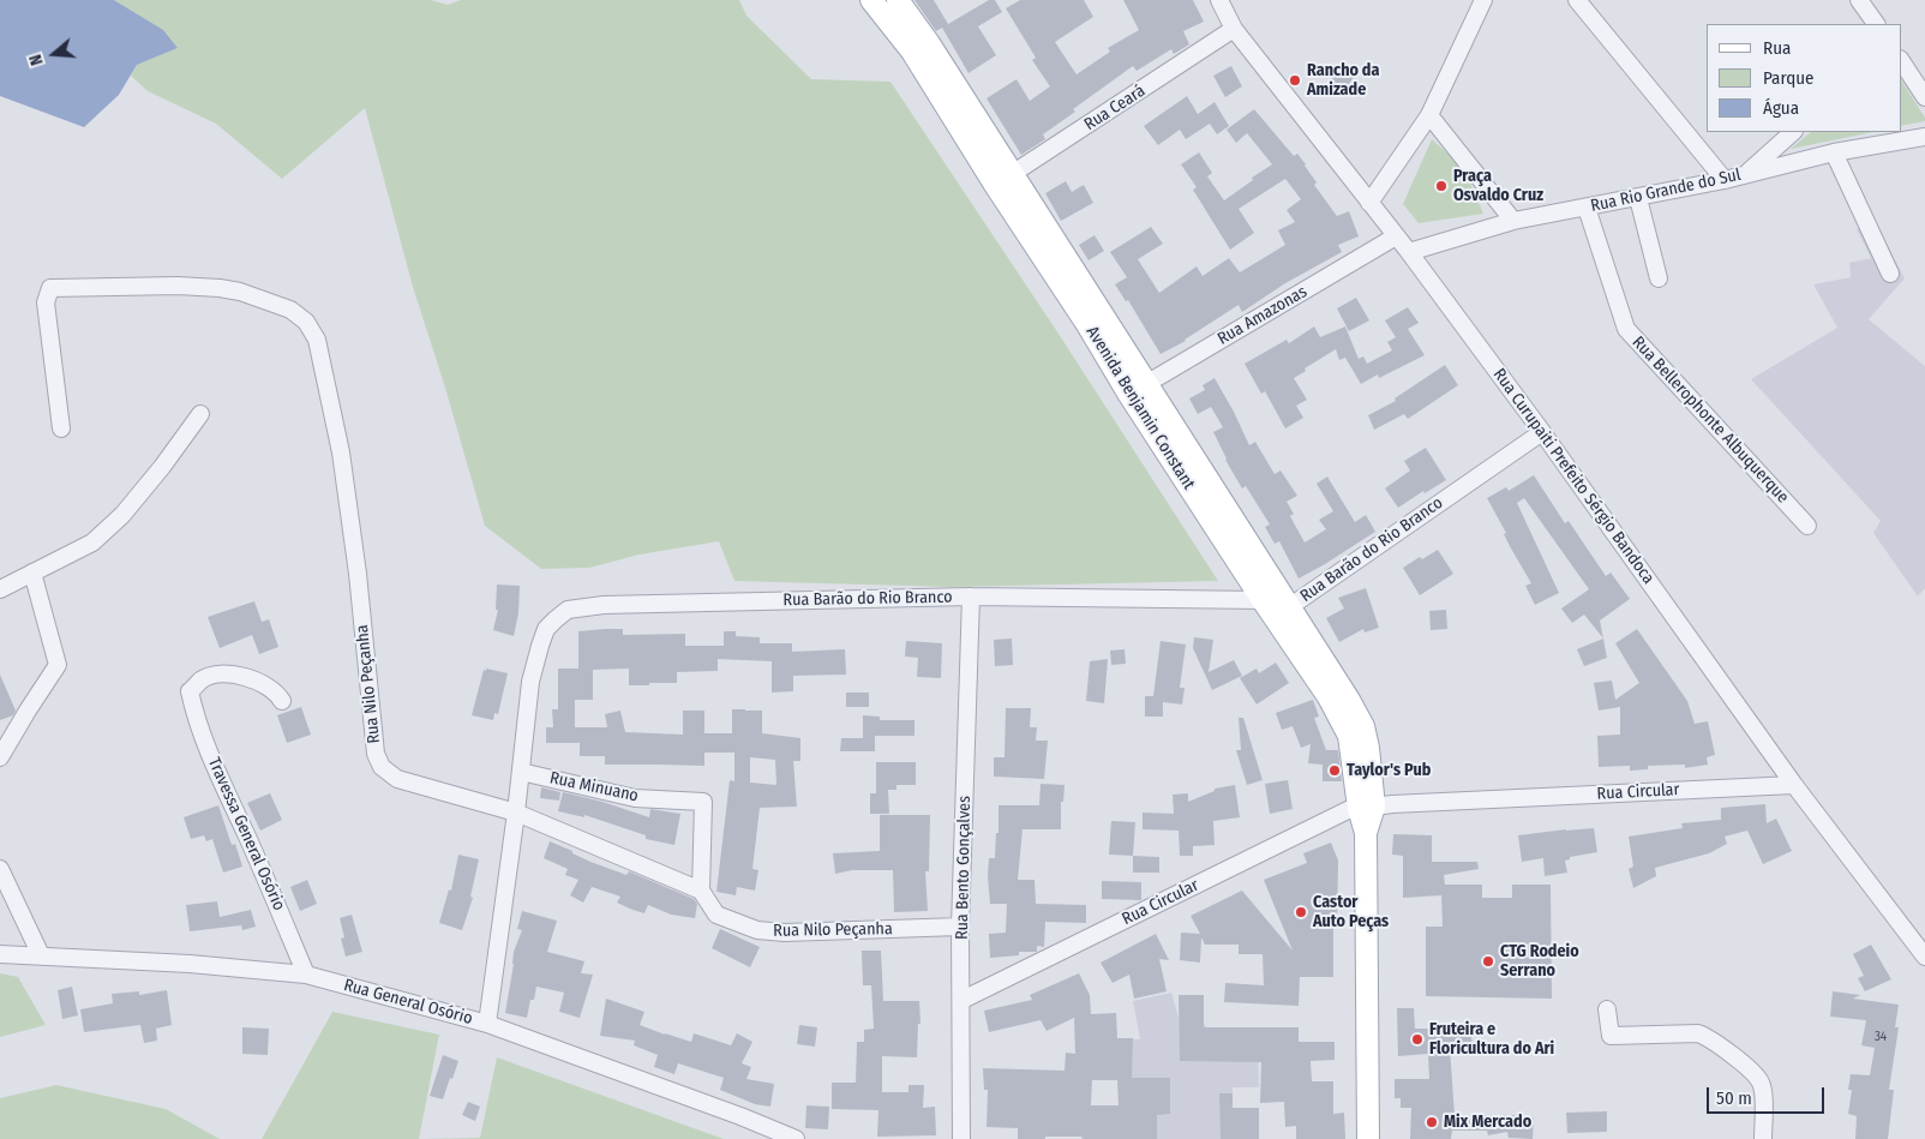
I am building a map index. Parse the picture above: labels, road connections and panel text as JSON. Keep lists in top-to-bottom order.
{
  "streets": {
    "main road": ["Avenida Benjamin Constant"],
    "street": [
      "Rua Ceará",
      "Rua Rio Grande do Sul",
      "Rua Amazonas",
      "Rua Bellerophonte Albuquerque",
      "Rua Curupaiti Prefeito Sérgio Bandoca",
      "Rua Barão do Rio Branco",
      "Rua Nilo Peçanha",
      "Rua Minuano",
      "Rua Circular",
      "Travessa General Osório",
      "Rua Bento Gonçalves",
      "Rua General Osório"
    ]
  },
  "crossings": [
    ["Rua Ceará", "Avenida Benjamin Constant"],
    ["Rua Ceará", "Rua Curupaiti Prefeito Sérgio Bandoca"],
    ["Rua Rio Grande do Sul", "Rua Bellerophonte Albuquerque"],
    ["Rua Rio Grande do Sul", "Rua Curupaiti Prefeito Sérgio Bandoca"],
    ["Rua Amazonas", "Avenida Benjamin Constant"],
    ["Rua Amazonas", "Rua Curupaiti Prefeito Sérgio Bandoca"],
    ["Avenida Benjamin Constant", "Rua Barão do Rio Branco"],
    ["Avenida Benjamin Constant", "Rua Circular"],
    ["Rua Curupaiti Prefeito Sérgio Bandoca", "Rua Barão do Rio Branco"],
    ["Rua Curupaiti Prefeito Sérgio Bandoca", "Rua Circular"],
    ["Rua Barão do Rio Branco", "Rua Nilo Peçanha"],
    ["Rua Barão do Rio Branco", "Rua Minuano"],
    ["Rua Barão do Rio Branco", "Rua Bento Gonçalves"],
    ["Rua Barão do Rio Branco", "Rua General Osório"],
    ["Rua Nilo Peçanha", "Rua Minuano"],
    ["Rua Nilo Peçanha", "Rua Bento Gonçalves"],
    ["Rua Circular", "Rua Bento Gonçalves"],
    ["Travessa General Osório", "Rua General Osório"]
  ],
  "places": [
    "Rancho da Amizade",
    "Praça Osvaldo Cruz",
    "Taylor's Pub",
    "Castor Auto Peças",
    "CTG Rodeio Serrano",
    "Fruteira e Floricultura do Ari",
    "Mix Mercado"
  ],
  "house_numbers": ["34"],
  "legend": ["Rua", "Parque", "Água"],
  "scale_bar": "50 m",
  "north": "left"
}
